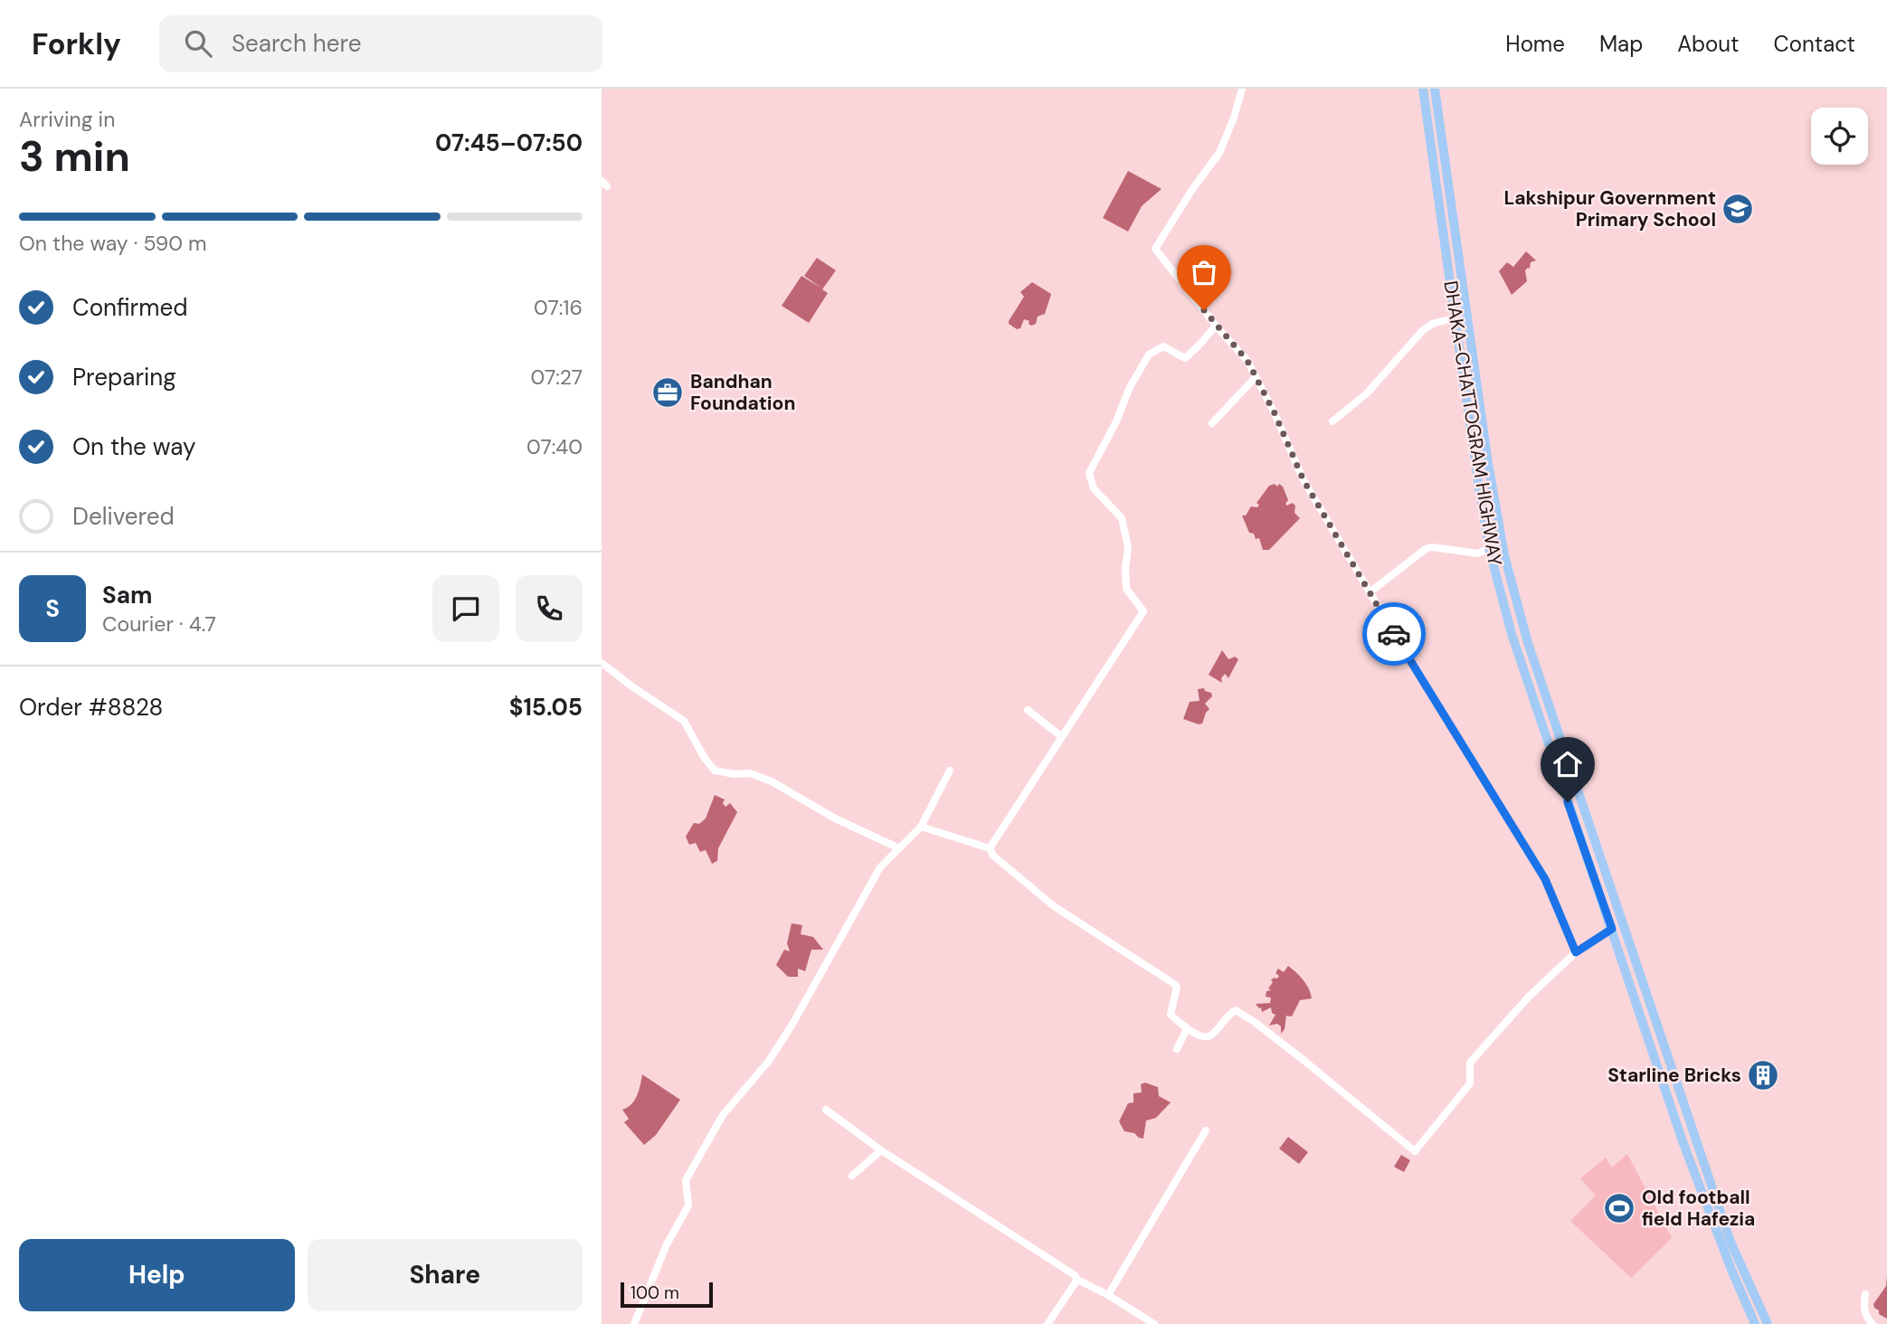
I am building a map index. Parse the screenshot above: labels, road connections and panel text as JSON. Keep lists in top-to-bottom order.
{
  "streets": {
    "highway": ["DHAKA-CHATTOGRAM HIGHWAY"]
  },
  "places": {
    "school or university": ["Lakshipur Government Primary School"],
    "office": ["Bandhan Foundation"],
    "building": ["Starline Bricks"],
    "sports": ["Old football field Hafezia"]
  },
  "scale_bar": "100 m",
  "page": {
    "header": "Forkly",
    "search": "Search here",
    "nav": [
      "Home",
      "Map",
      "About",
      "Contact"
    ],
    "heading": ["3 min", "Arriving in", "07:45–07:50"],
    "panel": [
      "Sam",
      "Courier · 4.7",
      "Order #8828",
      "$15.05"
    ],
    "bar": "On the way · 590 m",
    "list": [
      ["Confirmed", "07:16"],
      ["Preparing", "07:27"],
      ["On the way", "07:40"],
      "Delivered"
    ],
    "round": "S",
    "buttons": ["Help", "Share"],
    "scale": "100 m"
  }
}
